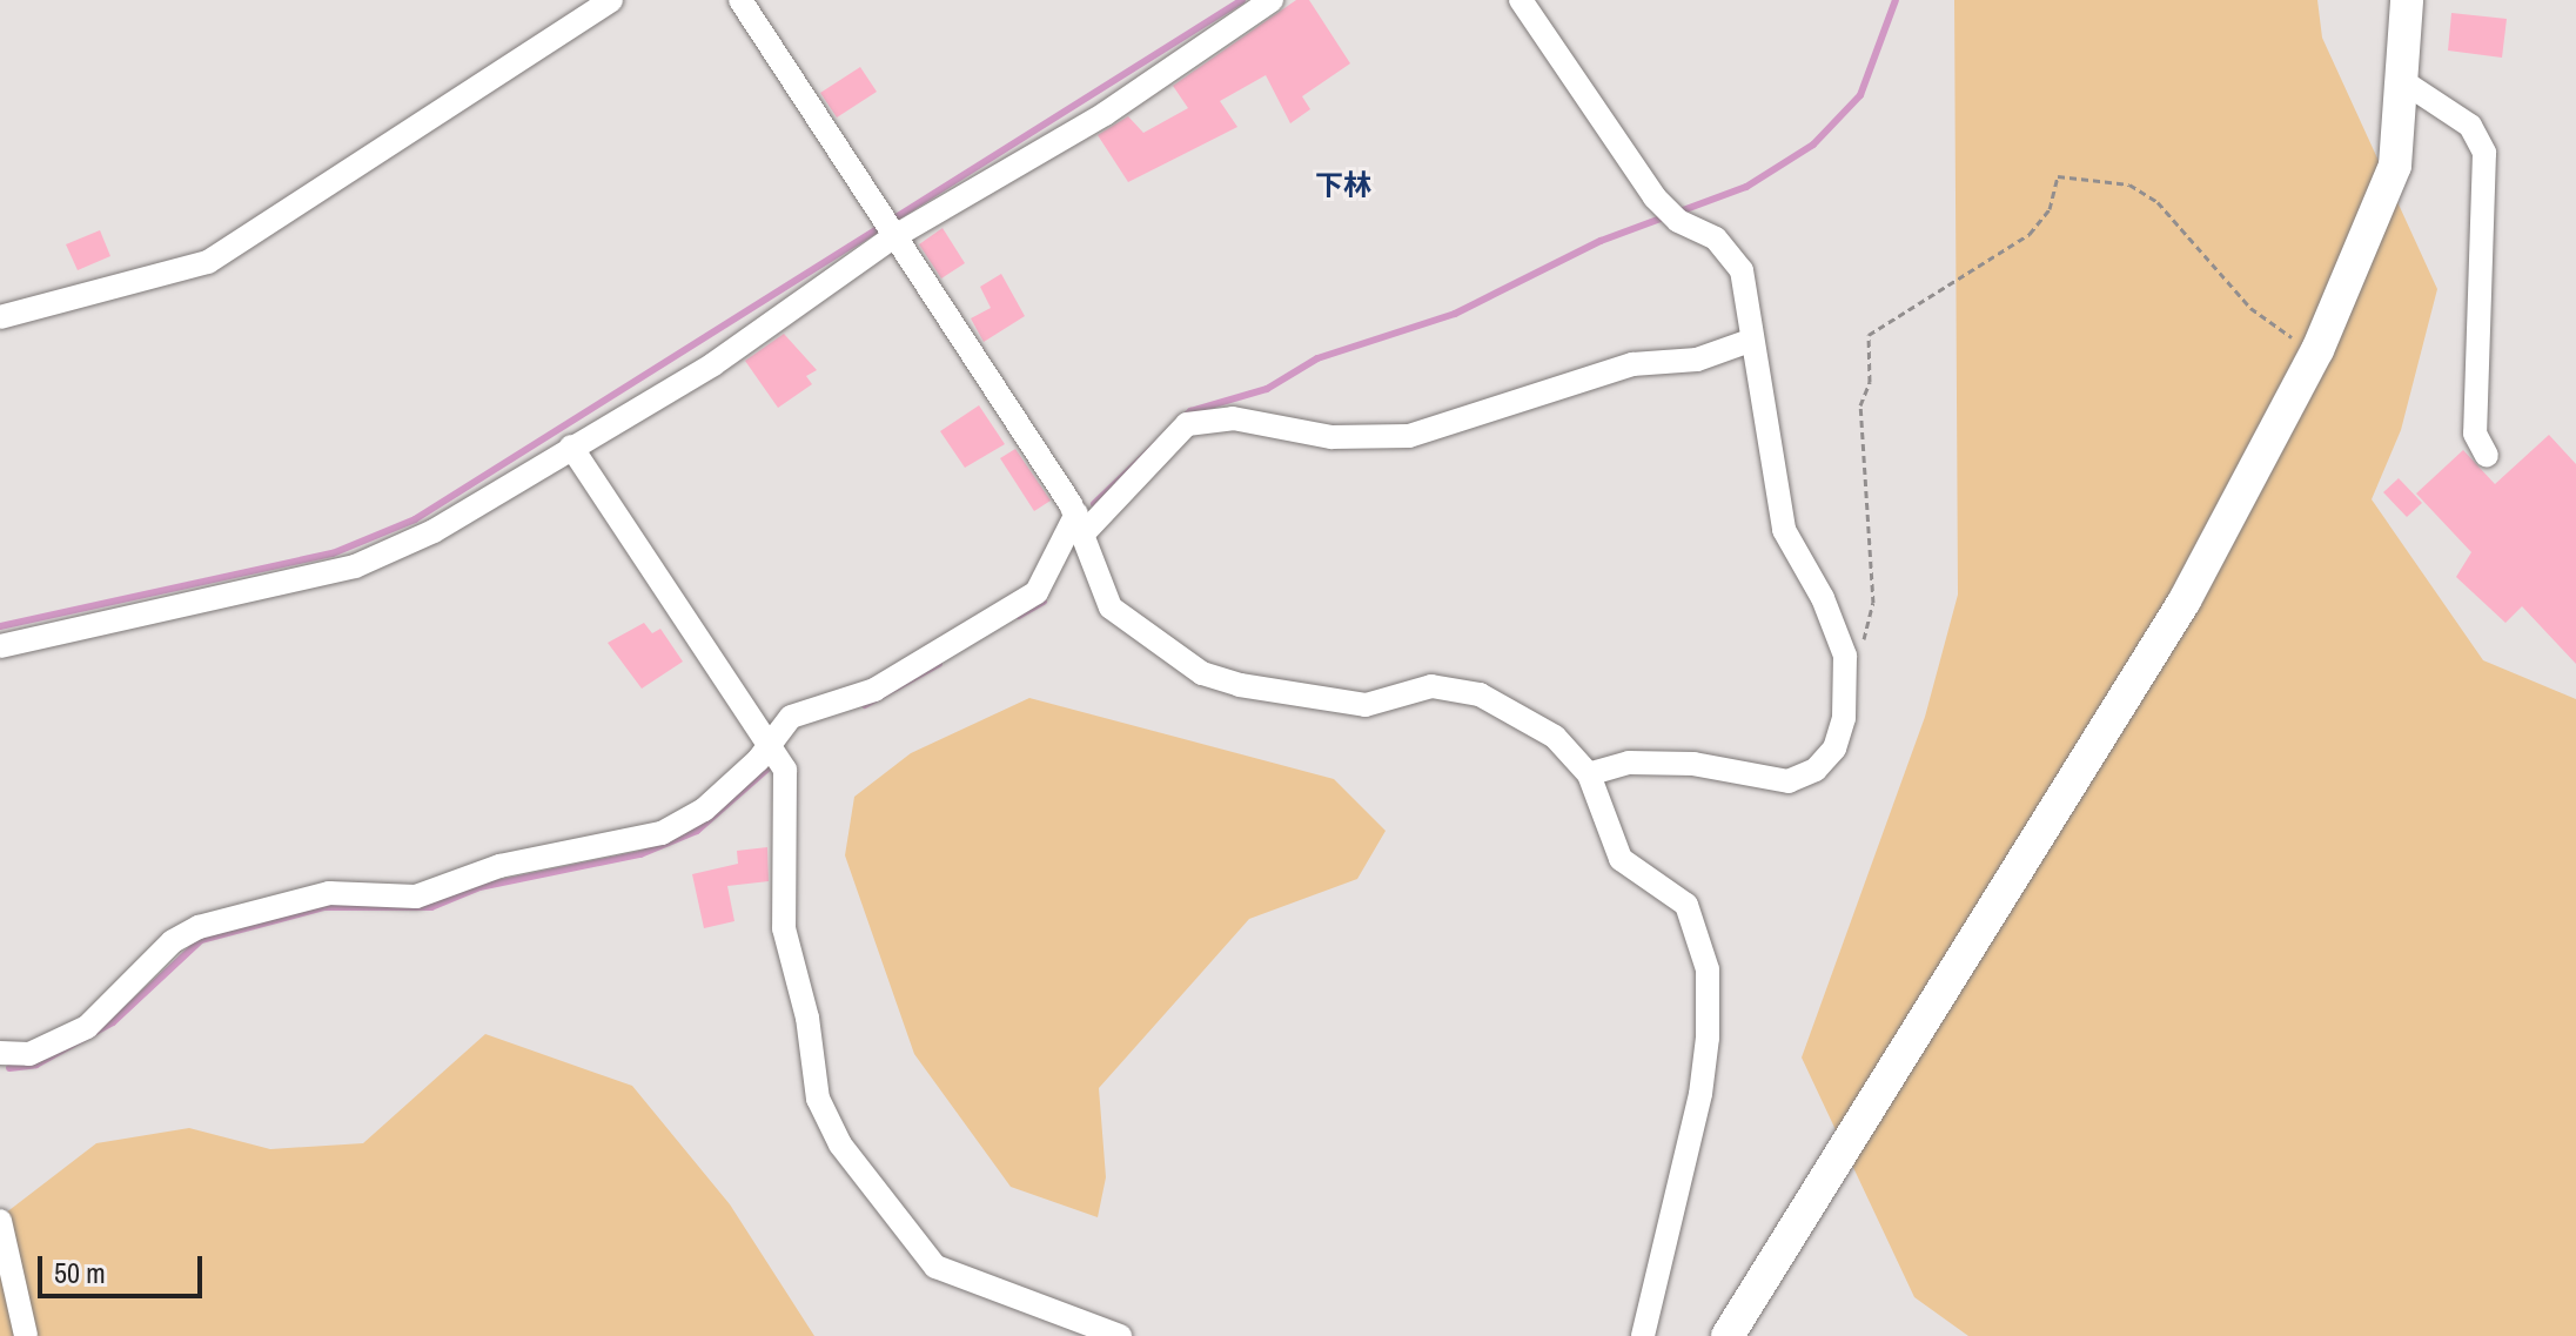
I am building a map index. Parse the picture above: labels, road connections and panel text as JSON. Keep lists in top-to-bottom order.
{
  "districts": ["下林"],
  "scale_bar": "50 m"
}
